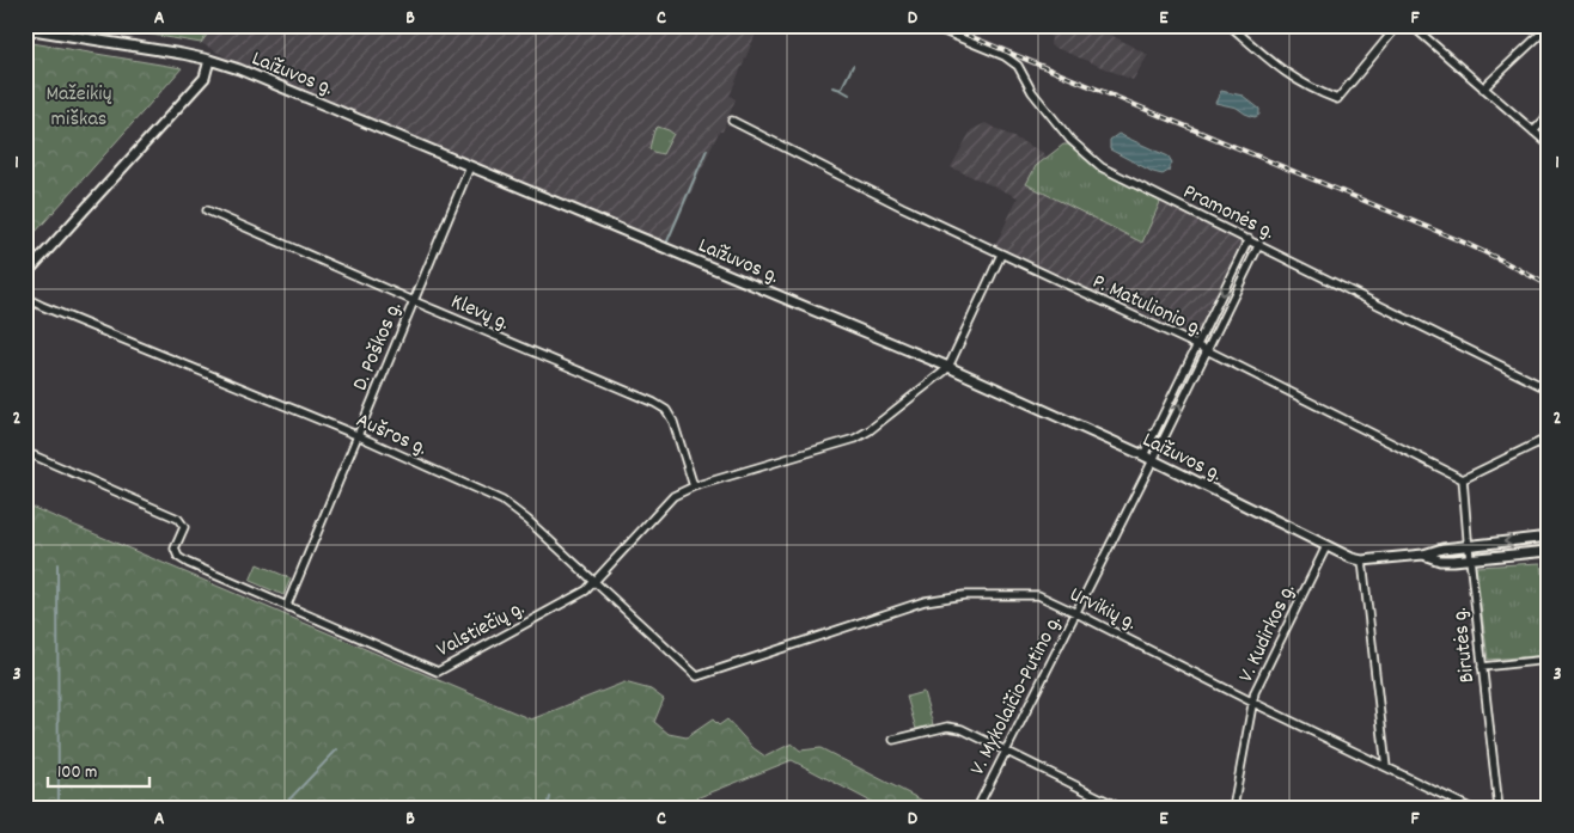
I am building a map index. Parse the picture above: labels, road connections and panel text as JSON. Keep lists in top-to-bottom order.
{
  "streets": {
    "main road": ["Laižuvos g."],
    "street": [
      "Pramonės g.",
      "P. Matulionio g.",
      "Klevų g.",
      "D. Poškos g.",
      "Aušros g.",
      "Urvikių g.",
      "Valstiečių g.",
      "V. Kudirkos g.",
      "Birutės g.",
      "V. Mykolaičio-Putino g."
    ]
  },
  "crossings": [
    ["Laižuvos g.", "D. Poškos g."],
    ["Laižuvos g.", "Valstiečių g."],
    ["Laižuvos g.", "V. Kudirkos g."],
    ["Laižuvos g.", "V. Mykolaičio-Putino g."],
    ["Pramonės g.", "V. Mykolaičio-Putino g."],
    ["P. Matulionio g.", "Birutės g."],
    ["P. Matulionio g.", "V. Mykolaičio-Putino g."],
    ["Klevų g.", "D. Poškos g."],
    ["Klevų g.", "Valstiečių g."],
    ["D. Poškos g.", "Aušros g."],
    ["D. Poškos g.", "Valstiečių g."],
    ["Aušros g.", "Urvikių g."],
    ["Aušros g.", "Valstiečių g."],
    ["Urvikių g.", "V. Kudirkos g."],
    ["Urvikių g.", "V. Mykolaičio-Putino g."]
  ],
  "parks": ["Mažeikių miškas"],
  "scale_bar": "100 m",
  "grid": {
    "columns": [
      "A",
      "B",
      "C",
      "D",
      "E",
      "F"
    ],
    "rows": ["1", "2", "3"]
  }
}
